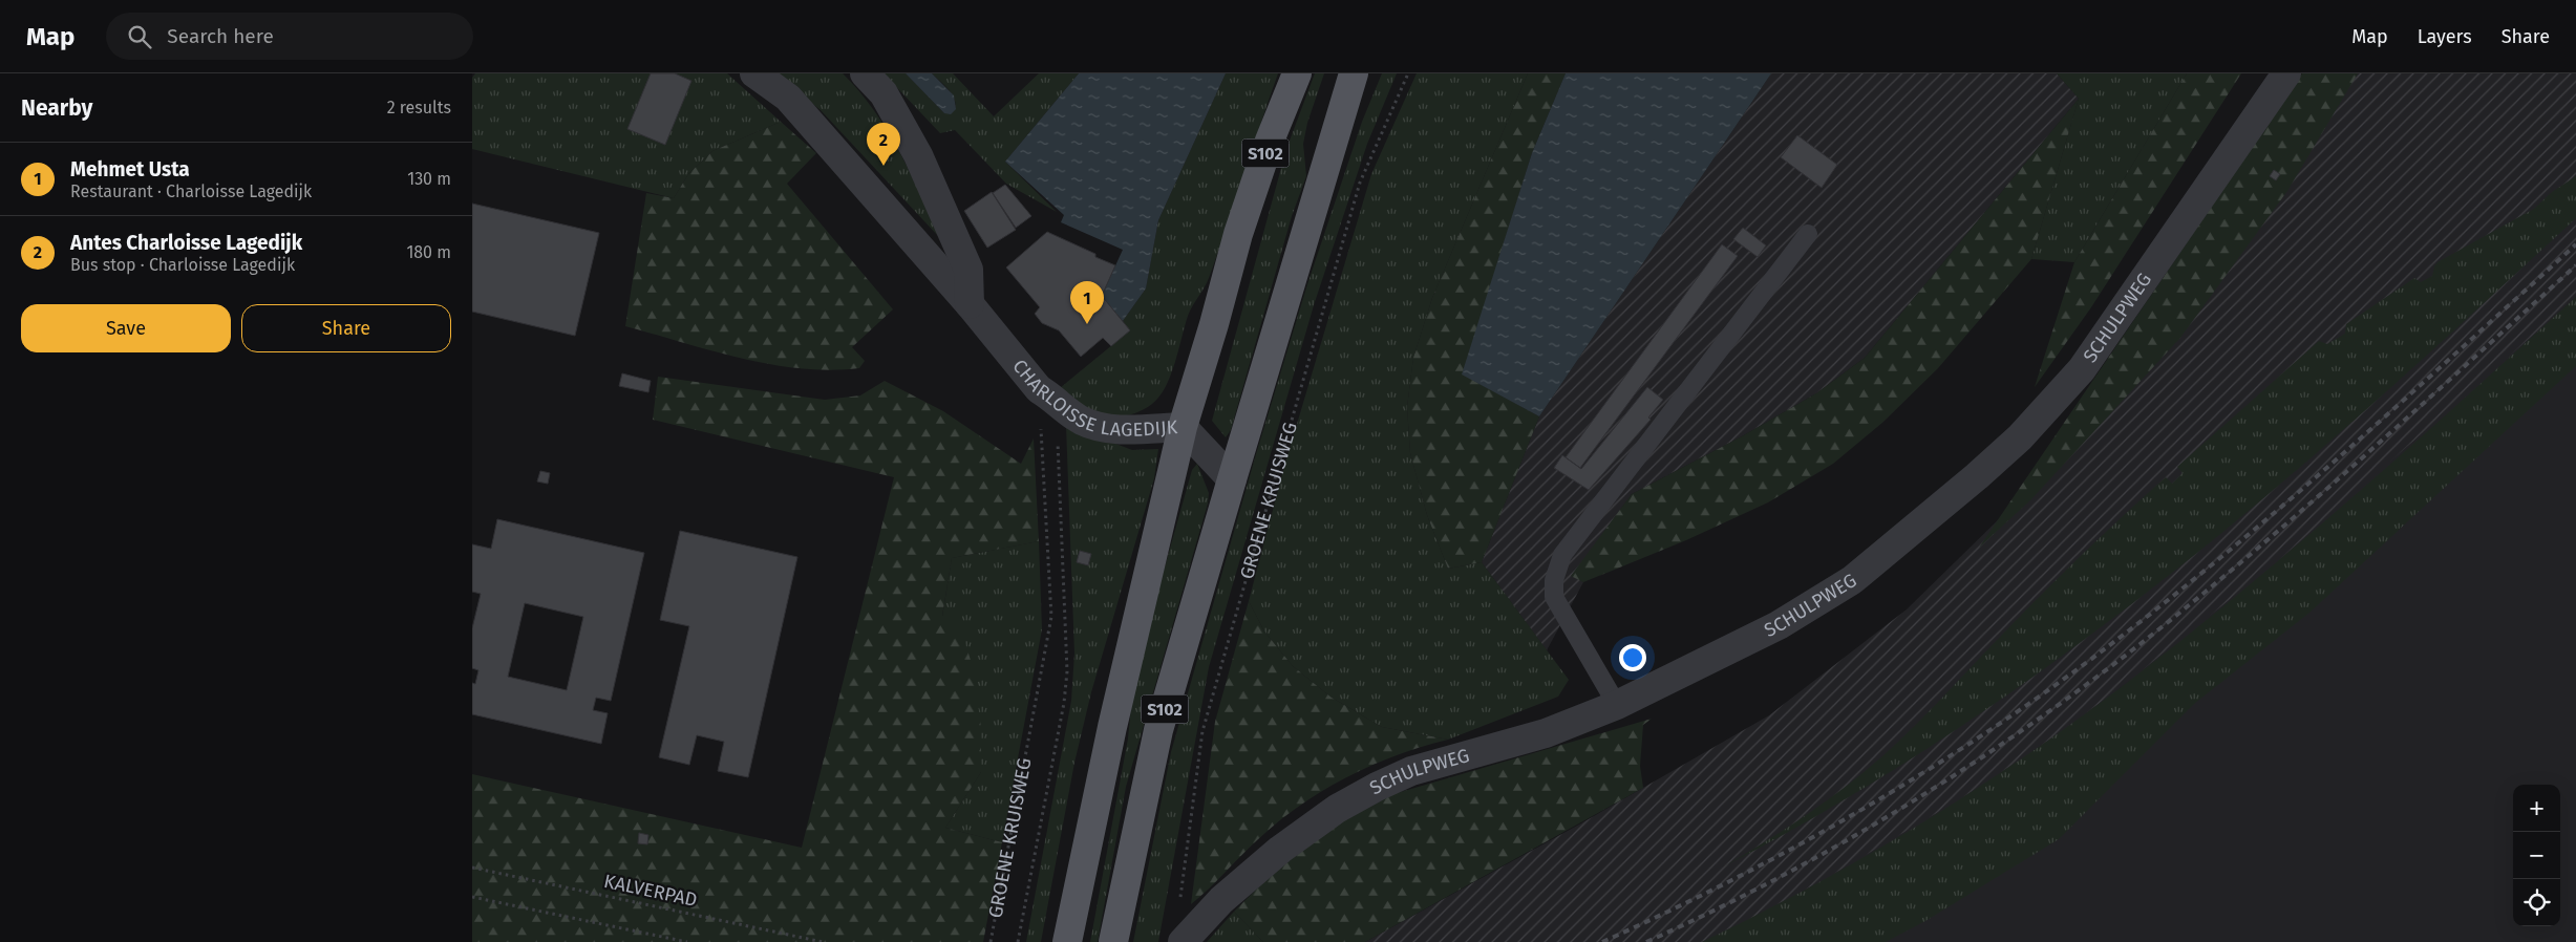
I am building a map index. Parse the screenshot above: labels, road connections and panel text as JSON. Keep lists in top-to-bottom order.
{
  "streets": {
    "main road": ["S102"],
    "street": ["SCHULPWEG", "CHARLOISSE LAGEDIJK"],
    "path": ["GROENE KRUISWEG", "KALVERPAD"]
  },
  "crossings": [
    ["S102", "CHARLOISSE LAGEDIJK"],
    ["CHARLOISSE LAGEDIJK", "GROENE KRUISWEG"]
  ],
  "page": {
    "header": "Map",
    "search": "Search here",
    "nav": ["Map", "Layers", "Share"],
    "heading": ["Nearby", "2 results"],
    "pins": ["2", "1"],
    "list": [
      {
        "mark": "1",
        "name": "Mehmet Usta",
        "note": "Restaurant · Charloisse Lagedijk",
        "value": "130 m"
      },
      {
        "mark": "2",
        "name": "Antes Charloisse Lagedijk",
        "note": "Bus stop · Charloisse Lagedijk",
        "value": "180 m"
      }
    ],
    "buttons": ["Save", "Share"],
    "map_buttons": ["+", "−"]
  }
}
